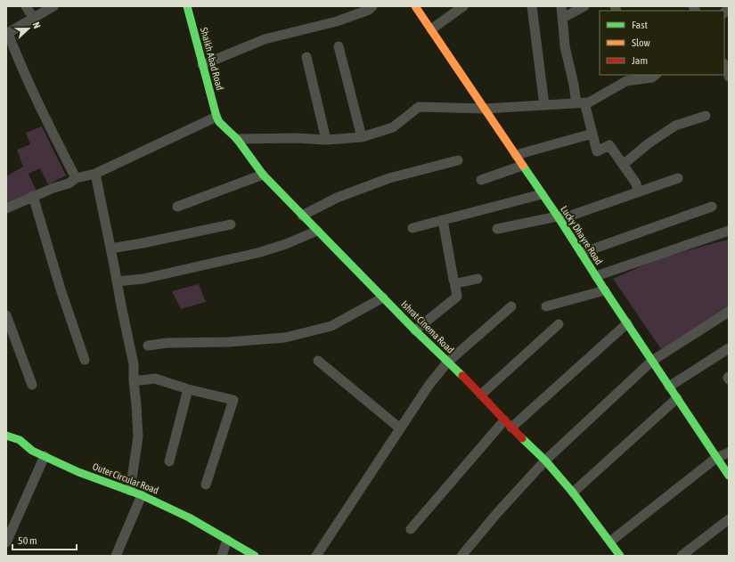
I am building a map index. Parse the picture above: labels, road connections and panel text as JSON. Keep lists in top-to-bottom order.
{
  "streets": {
    "main road": [
      "Shaikh Abad Road",
      "Lucky Dhayre Road",
      "Ishrat Cinema Road",
      "Outer Circular Road"
    ]
  },
  "crossings": [
    ["Shaikh Abad Road", "Ishrat Cinema Road"]
  ],
  "legend": ["Fast", "Slow", "Jam"],
  "scale_bar": "50 m",
  "north": "right"
}
